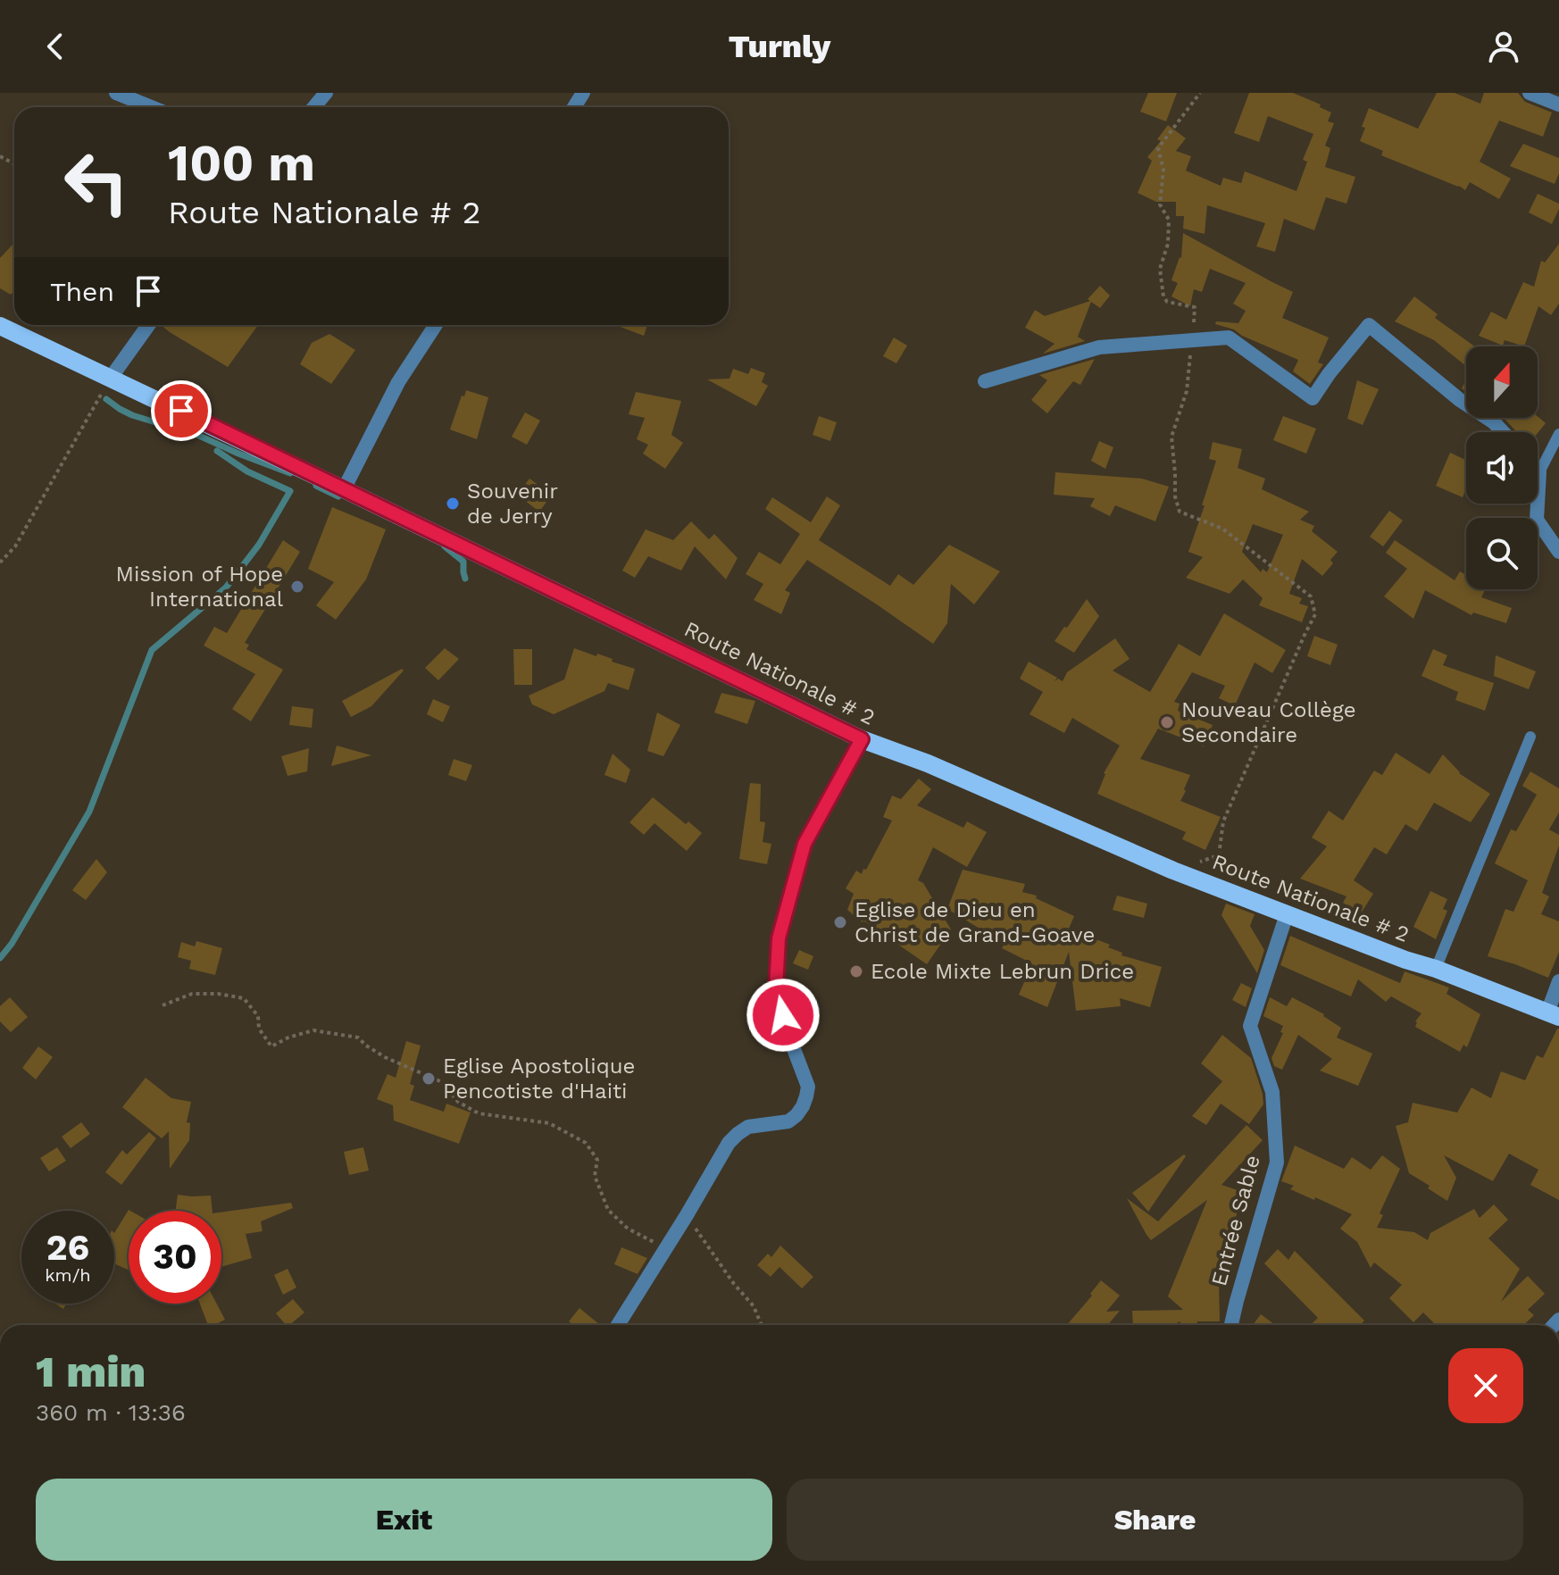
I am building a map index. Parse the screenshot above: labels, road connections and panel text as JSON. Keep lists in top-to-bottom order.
{
  "streets": {
    "main road": ["Route Nationale # 2"],
    "street": ["Entrée Sable"]
  },
  "crossings": [
    ["Route Nationale # 2", "Entrée Sable"]
  ],
  "places": [
    "Souvenir de Jerry",
    "Mission of Hope International",
    "Nouveau Collège Secondaire",
    "Eglise de Dieu en Christ de Grand-Goave",
    "Ecole Mixte Lebrun Drice",
    "Eglise Apostolique Pencotiste d'Haiti"
  ],
  "north": "top",
  "page": {
    "header": "Turnly",
    "turn": ["100 m", "Route Nationale # 2"],
    "then": "Then",
    "speed": "26 km/h",
    "limit": "30",
    "heading": ["1 min", "360 m · 13:36"],
    "buttons": ["Exit", "Share"]
  }
}
